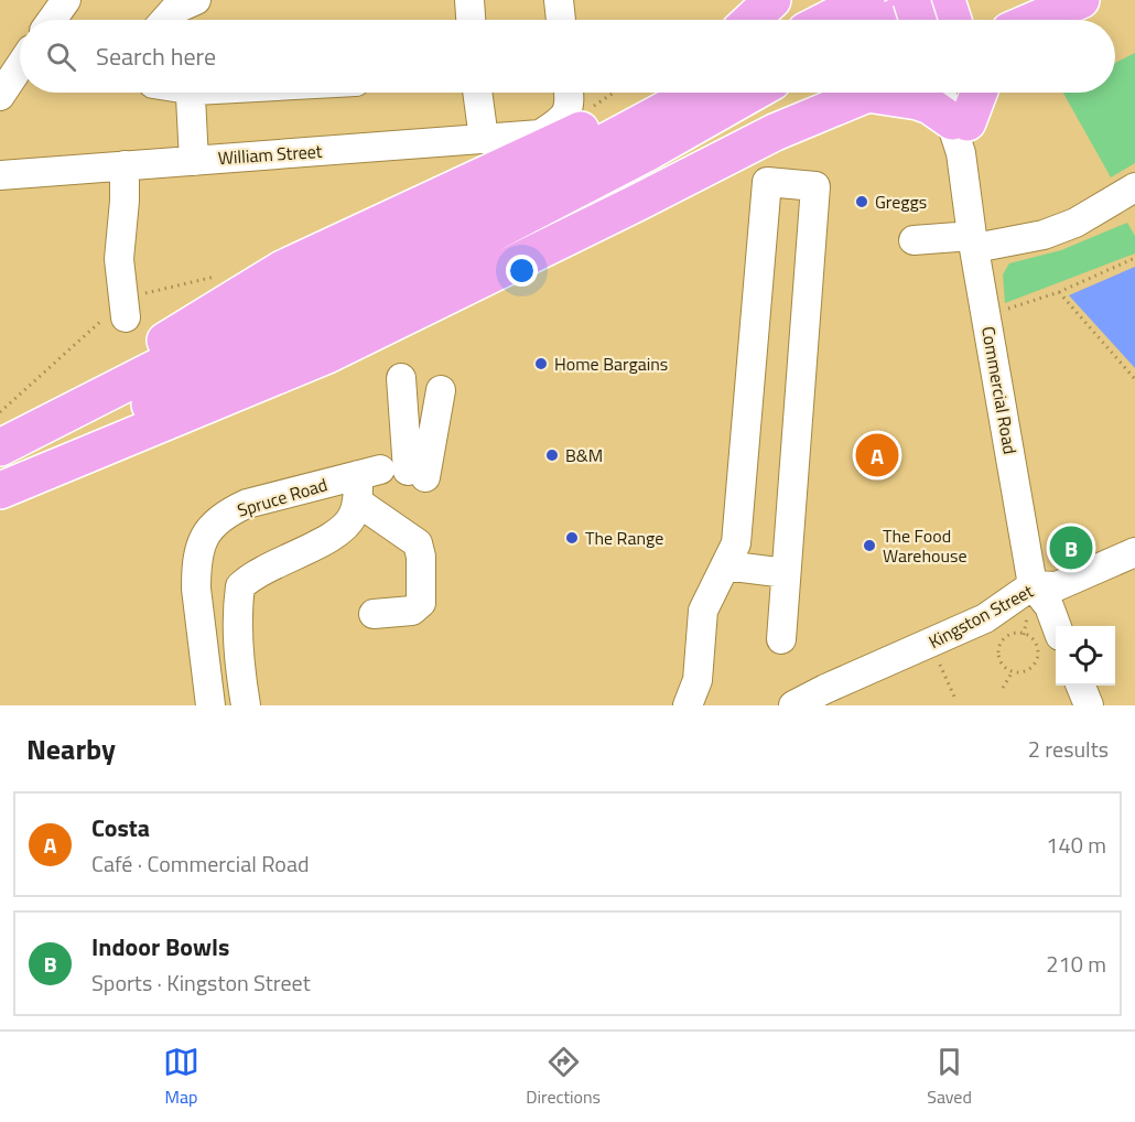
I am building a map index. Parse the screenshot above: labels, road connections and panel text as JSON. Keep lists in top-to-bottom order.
{
  "streets": {
    "street": [
      "William Street",
      "Commercial Road",
      "Spruce Road",
      "Kingston Street"
    ]
  },
  "crossings": [
    ["Commercial Road", "Kingston Street"]
  ],
  "places": [
    "Greggs",
    "Home Bargains",
    "B&M",
    "The Range",
    "The Food Warehouse"
  ],
  "page": {
    "search": "Search here",
    "pins": ["A", "B"],
    "heading": ["Nearby", "2 results"],
    "list": [
      {
        "mark": "A",
        "name": "Costa",
        "note": "Café · Commercial Road",
        "value": "140 m"
      },
      {
        "mark": "B",
        "name": "Indoor Bowls",
        "note": "Sports · Kingston Street",
        "value": "210 m"
      }
    ],
    "nav": ["Map", "Directions", "Saved"]
  }
}
